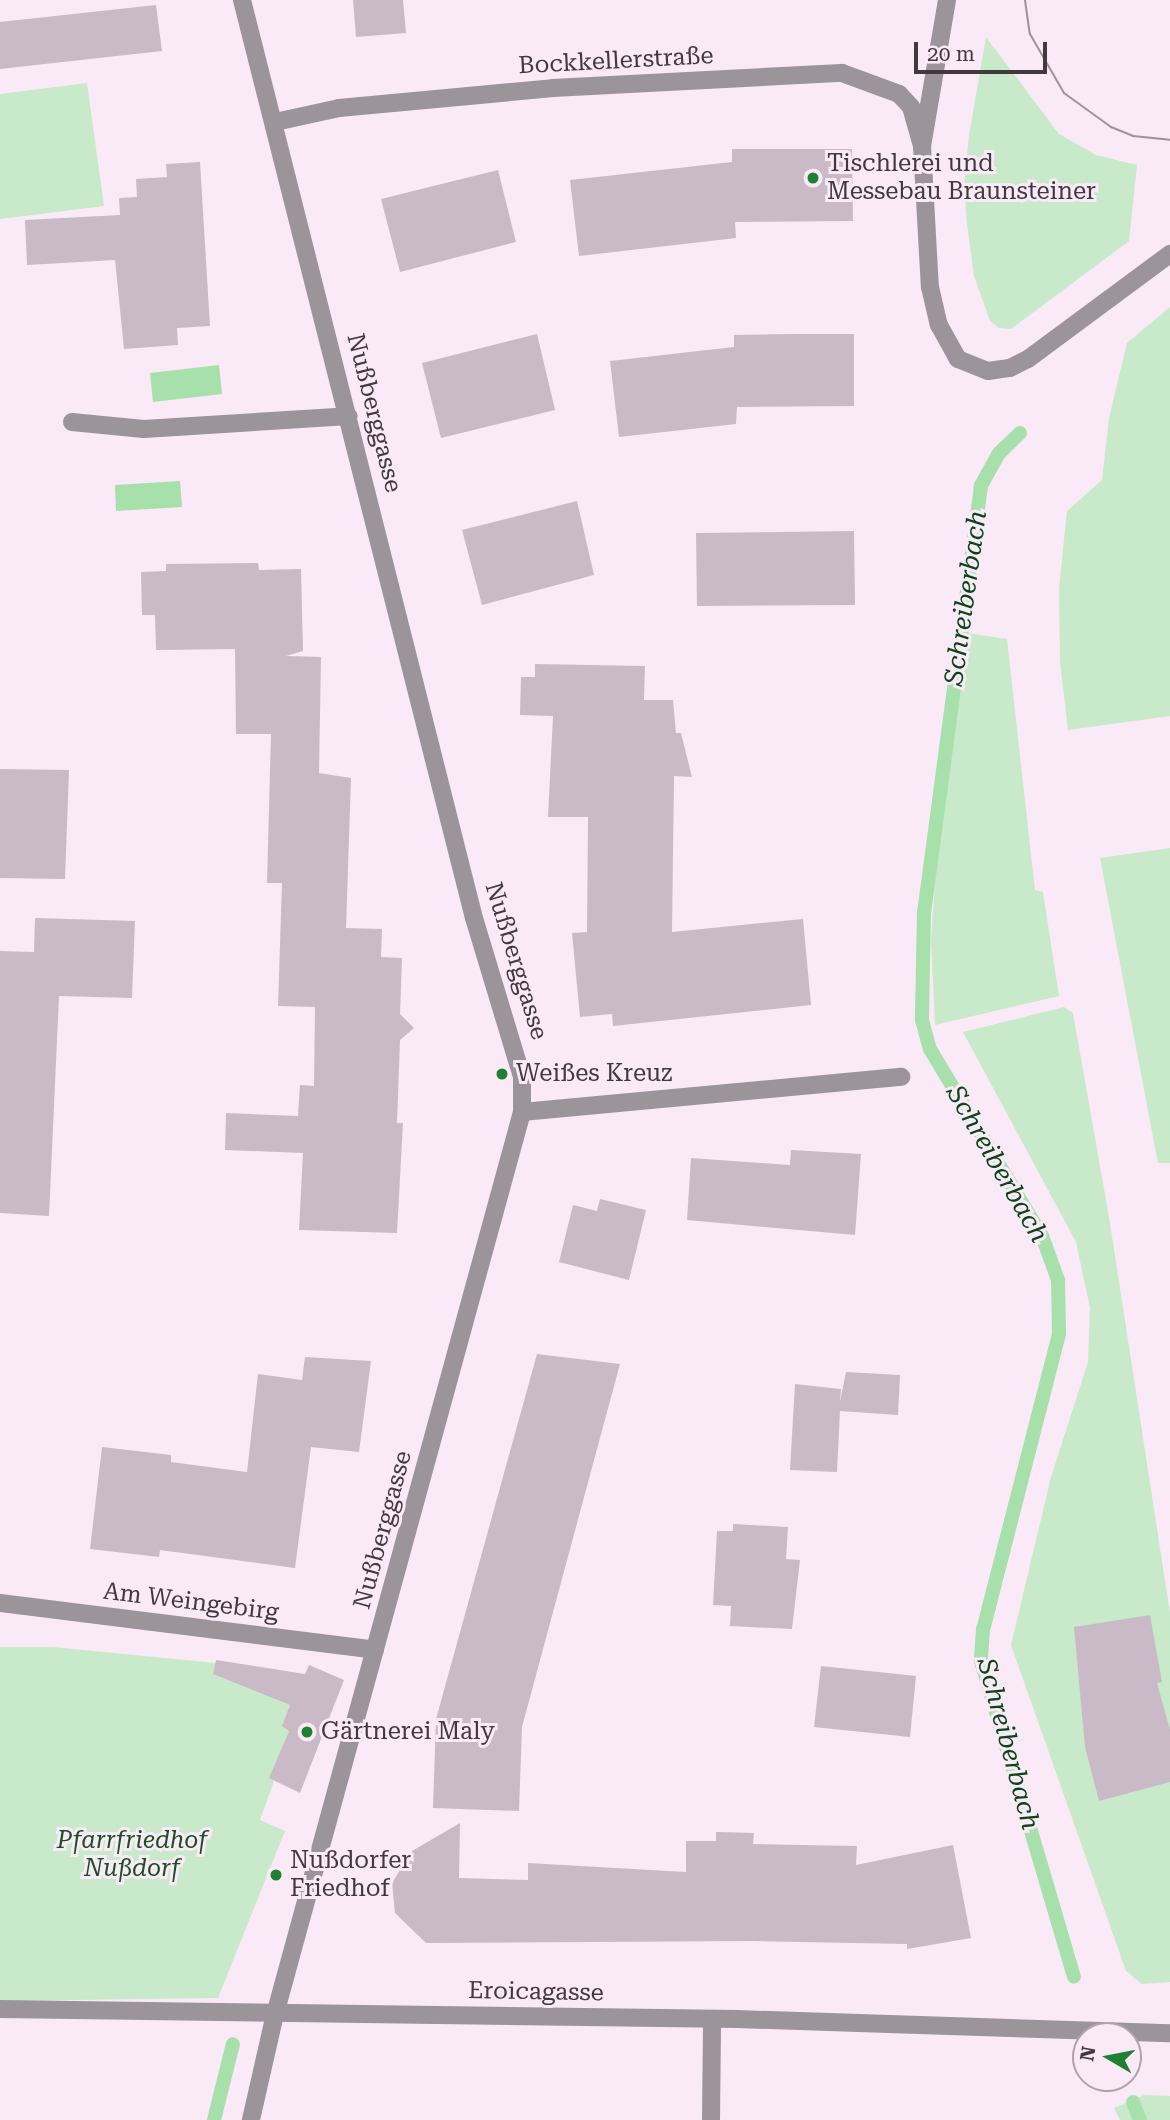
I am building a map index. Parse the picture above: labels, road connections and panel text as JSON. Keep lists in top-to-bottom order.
{
  "streets": {
    "street": [
      "Bockkellerstraße",
      "Nußberggasse",
      "Am Weingebirg",
      "Eroicagasse"
    ]
  },
  "crossings": [
    ["Bockkellerstraße", "Nußberggasse"],
    ["Nußberggasse", "Am Weingebirg"],
    ["Nußberggasse", "Eroicagasse"]
  ],
  "water": ["Schreiberbach"],
  "parks": ["Pfarrfriedhof Nußdorf"],
  "places": [
    "Tischlerei und Messebau Braunsteiner",
    "Weißes Kreuz",
    "Gärtnerei Maly",
    "Nußdorfer Friedhof"
  ],
  "scale_bar": "20 m",
  "north": "left"
}
